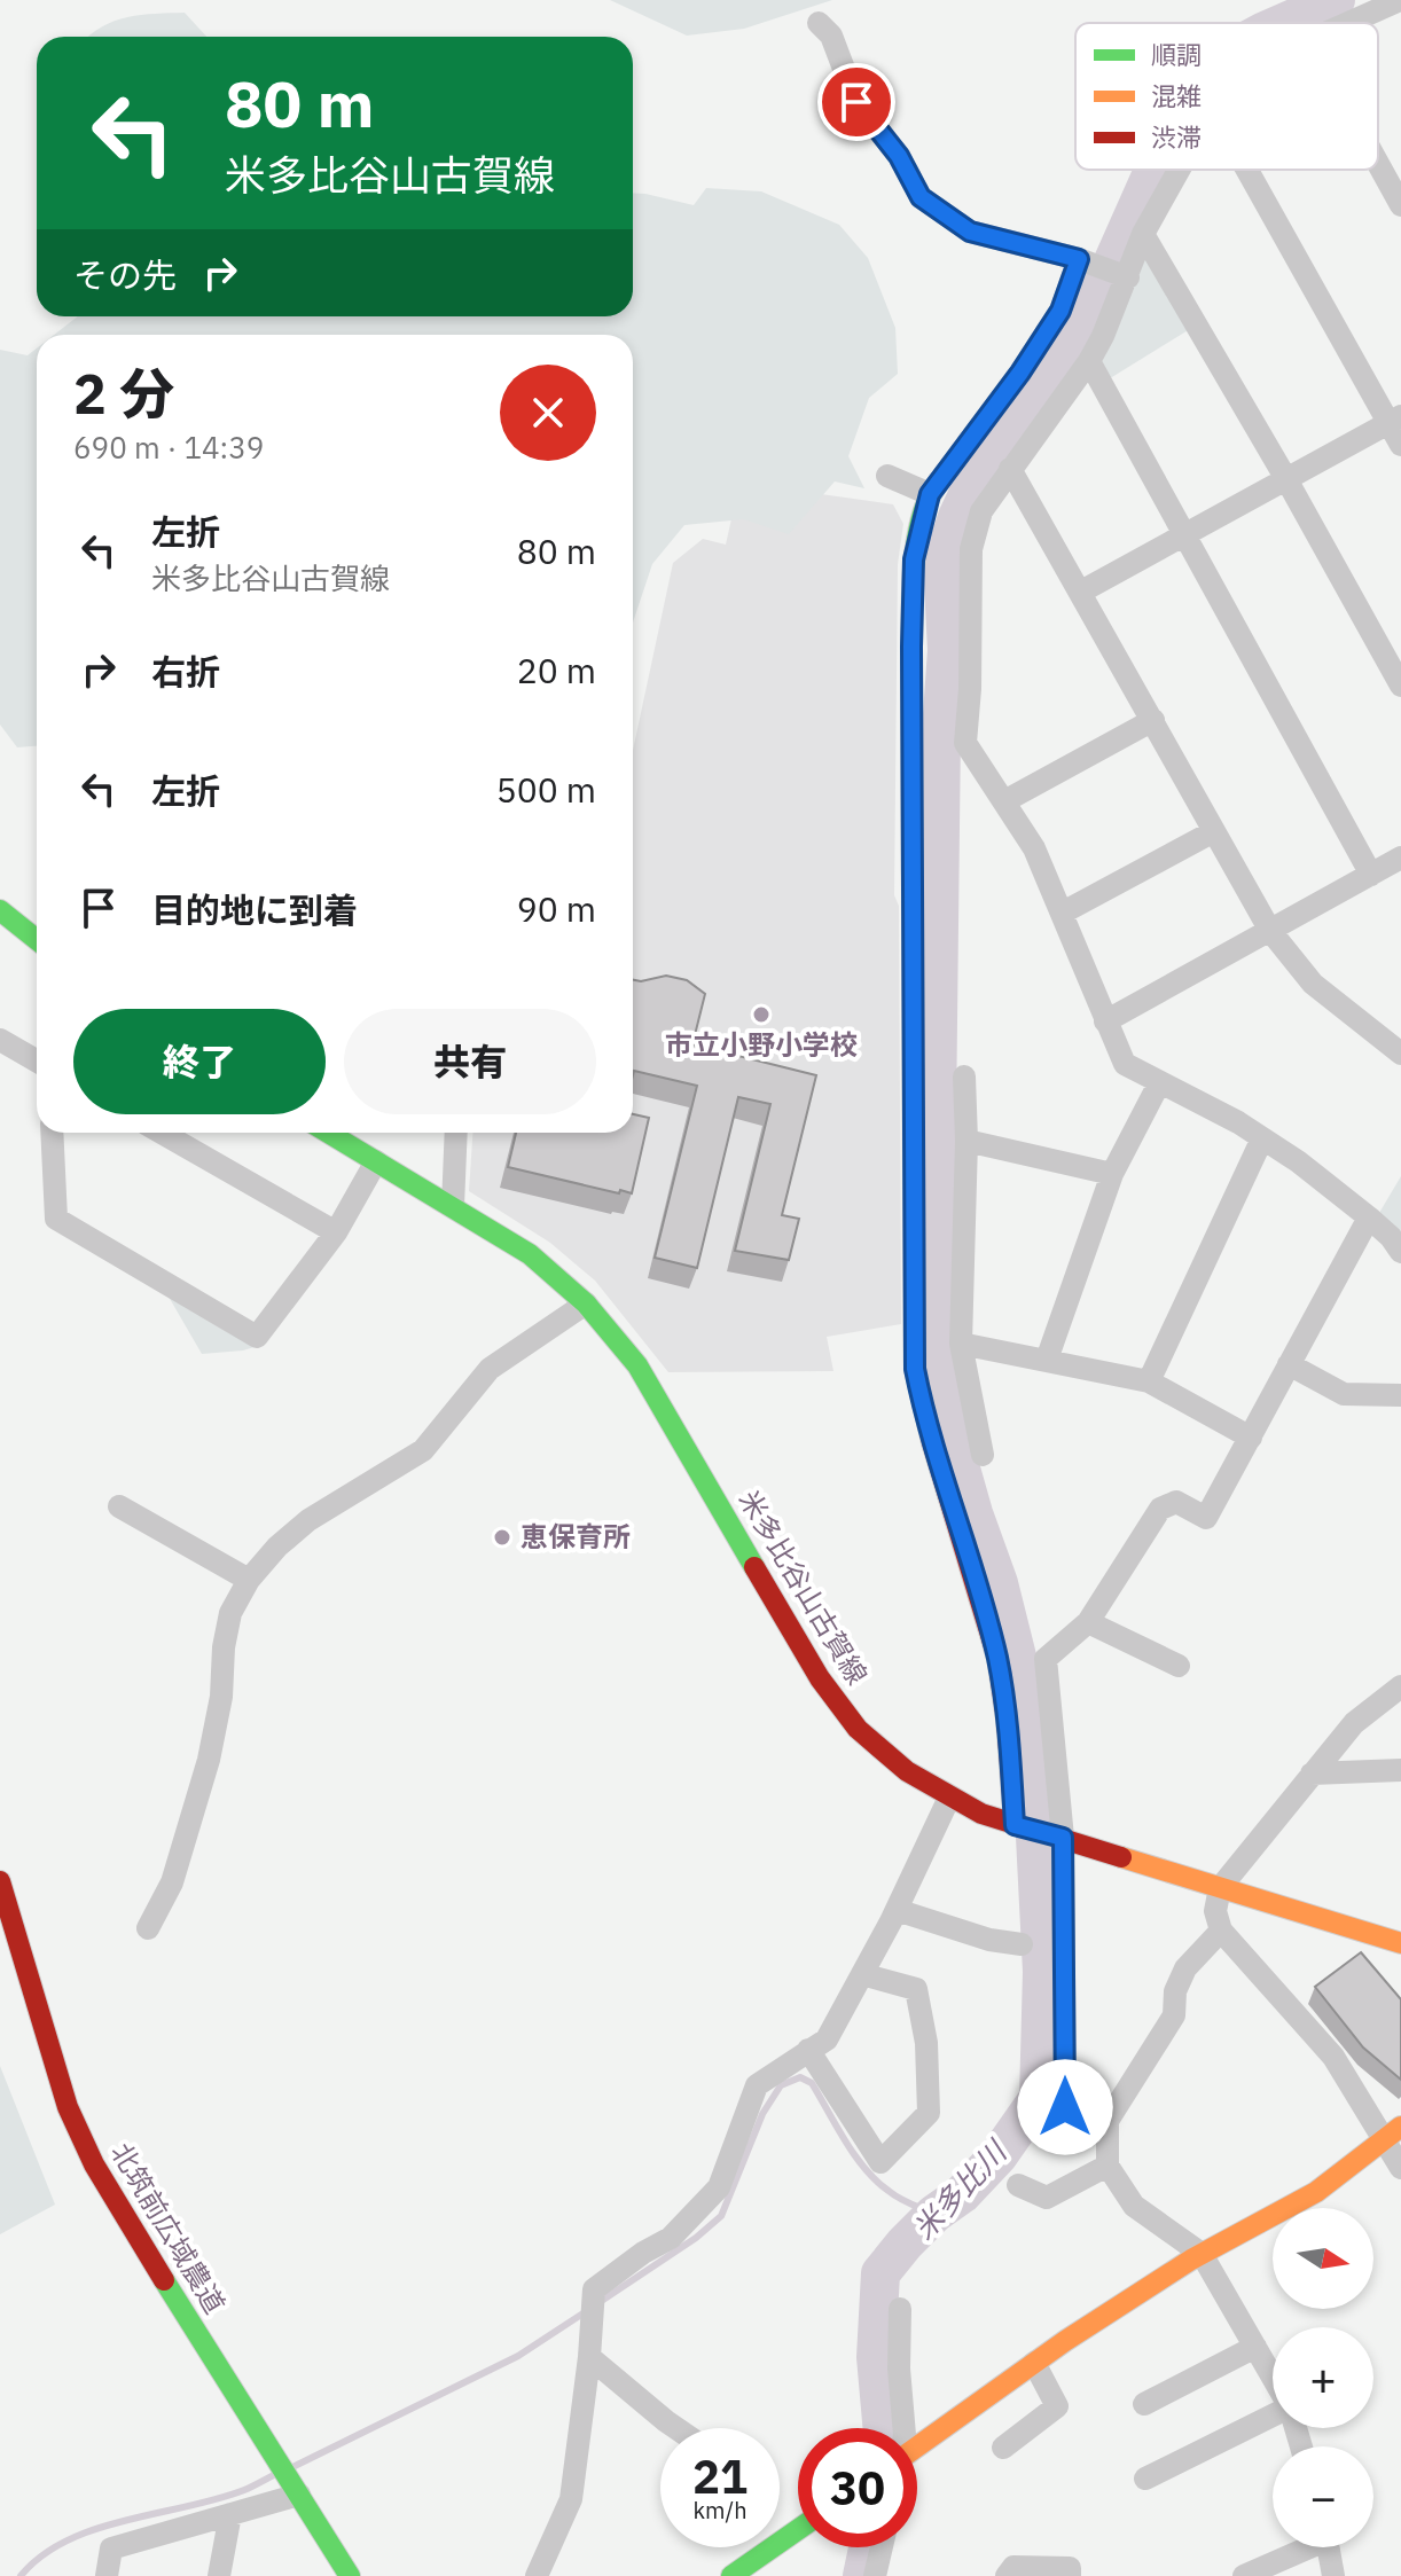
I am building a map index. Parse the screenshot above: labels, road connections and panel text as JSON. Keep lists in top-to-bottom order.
{
  "streets": {
    "street": ["米多比谷山古賀線", "北筑前広域農道"]
  },
  "water": ["米多比川"],
  "places": ["市立小野小学校", "恵保育所"],
  "legend": ["順調", "混雑", "渋滞"],
  "north": "right",
  "page": {
    "turn": ["80 m", "米多比谷山古賀線"],
    "then": "その先",
    "heading": ["2 分", "690 m · 14:39"],
    "list": [
      {
        "name": "左折",
        "note": "米多比谷山古賀線",
        "value": "80 m"
      },
      {
        "name": "右折",
        "value": "20 m"
      },
      {
        "name": "左折",
        "value": "500 m"
      },
      {
        "name": "目的地に到着",
        "value": "90 m"
      }
    ],
    "buttons": ["終了", "共有"],
    "map_buttons": ["+", "−"],
    "speed": "21 km/h",
    "limit": "30"
  }
}
